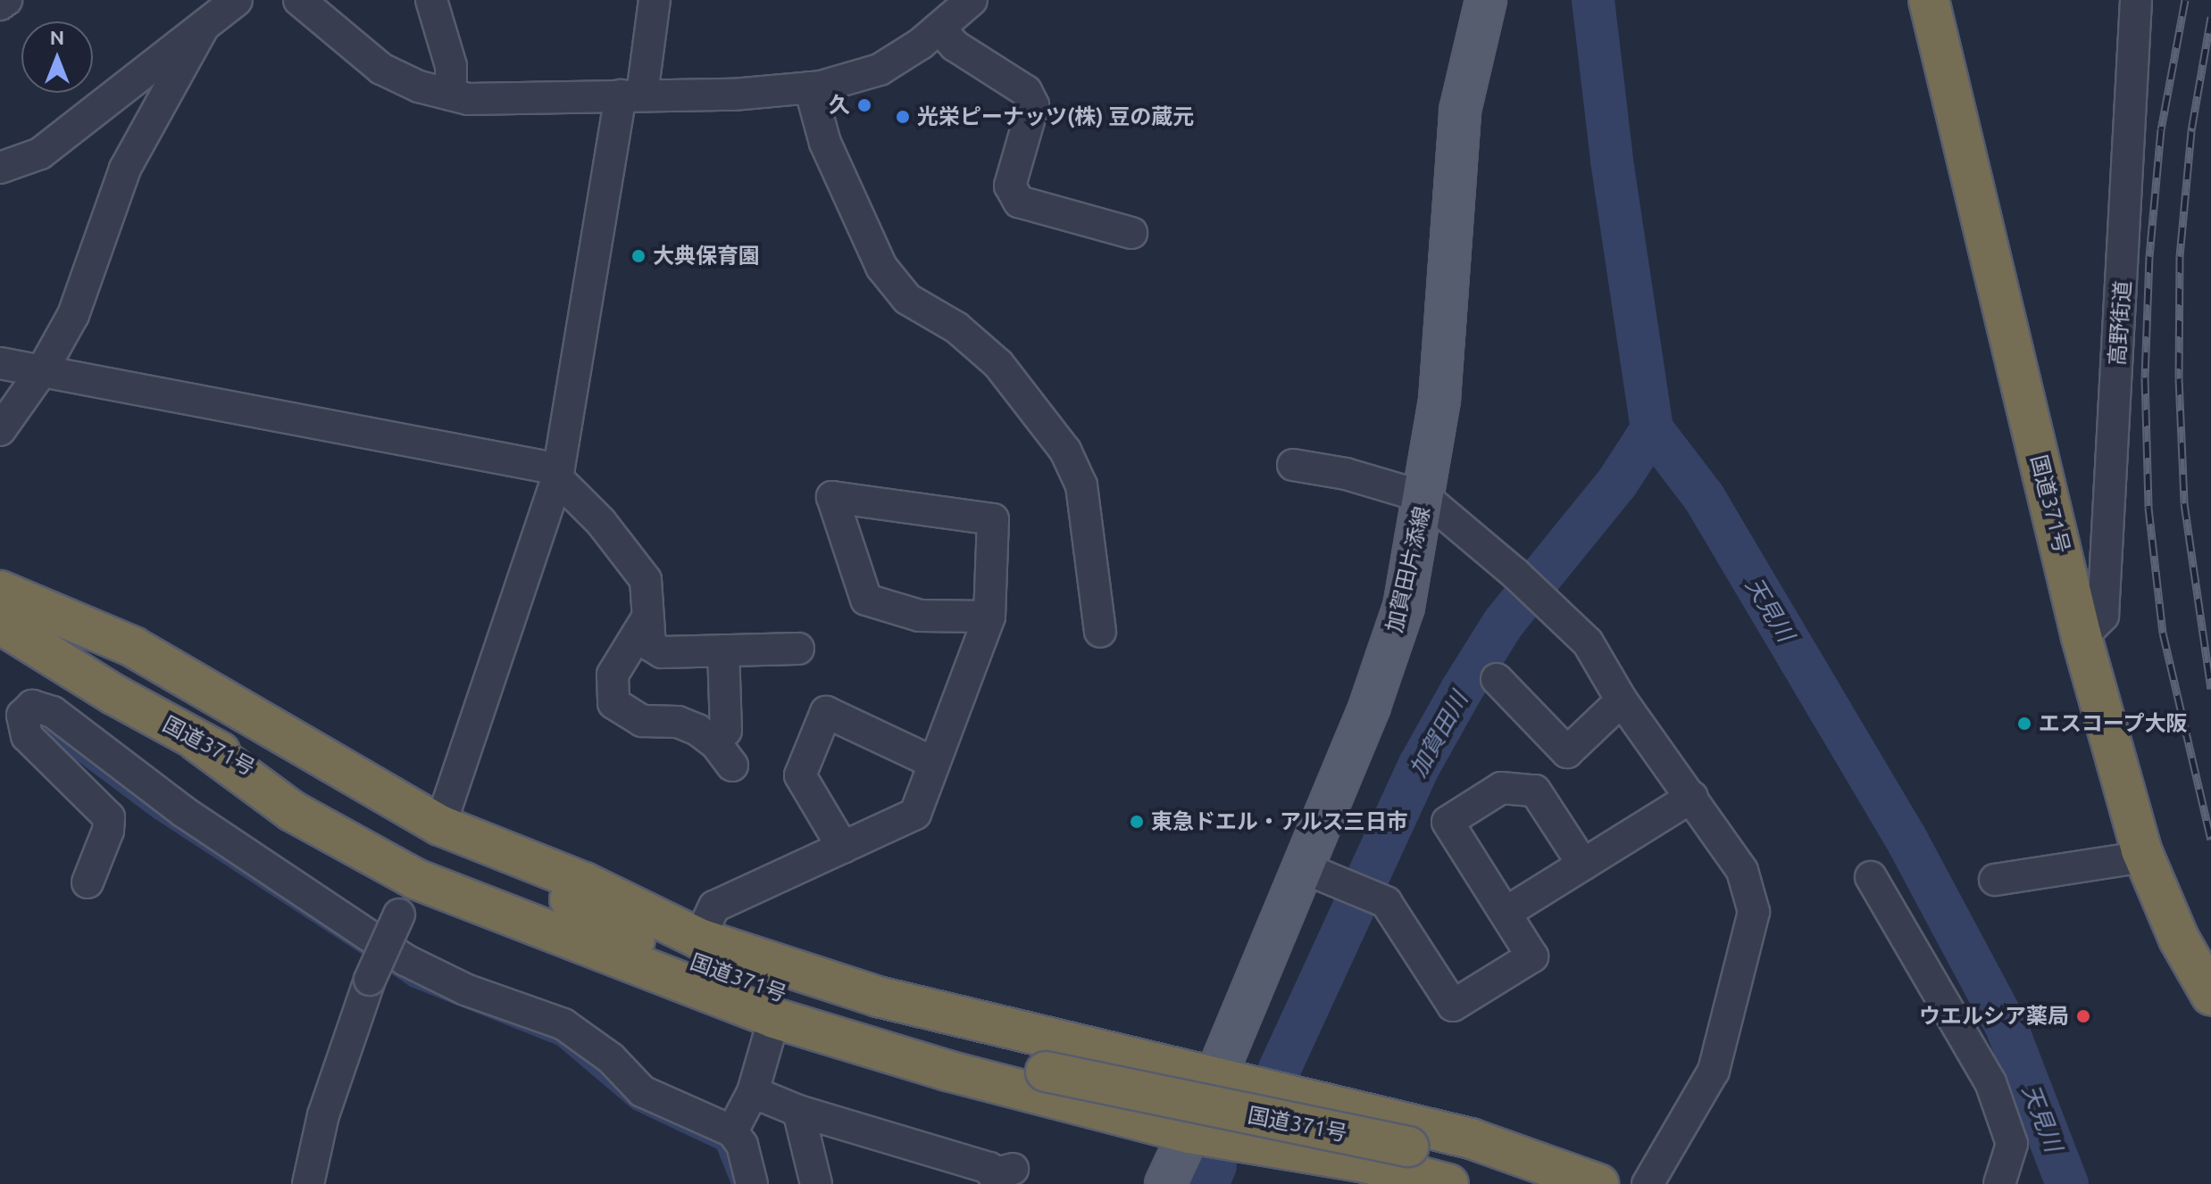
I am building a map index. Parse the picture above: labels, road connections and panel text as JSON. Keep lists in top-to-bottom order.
{
  "streets": {
    "highway": ["国道371号"],
    "main road": ["加賀田片添線"],
    "street": ["高野街道"]
  },
  "crossings": [
    ["高野街道", "国道371号"]
  ],
  "water": ["天見川", "加賀田川"],
  "places": [
    "久",
    "光栄ピーナッツ(株) 豆の蔵元",
    "大典保育園",
    "エスコープ大阪",
    "東急ドエル・アルス三日市",
    "ウエルシア薬局"
  ],
  "north": "top"
}
